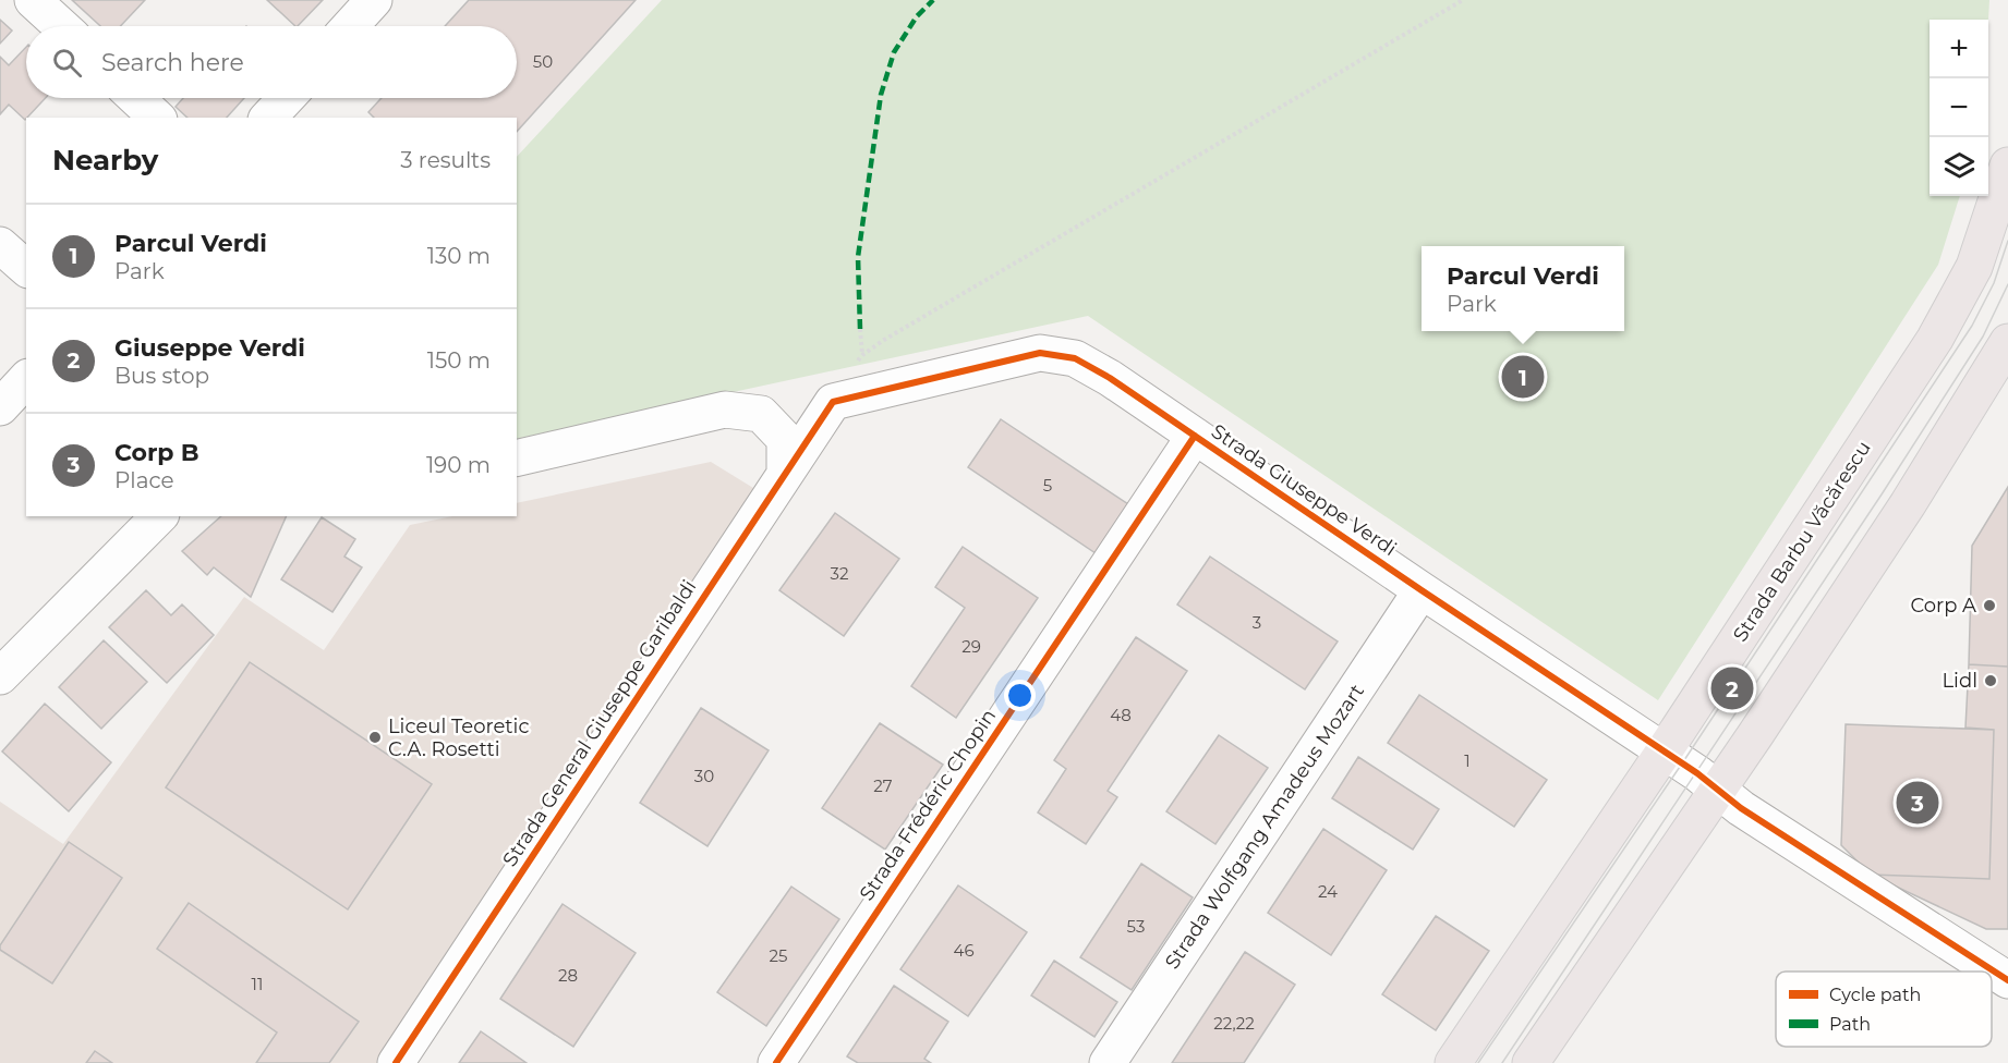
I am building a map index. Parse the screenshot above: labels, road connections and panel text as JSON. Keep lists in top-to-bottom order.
{
  "streets": {
    "main road": ["Strada Barbu Văcărescu"],
    "street": [
      "Strada Giuseppe Verdi",
      "Strada General Giuseppe Garibaldi",
      "Strada Frédéric Chopin",
      "Strada Wolfgang Amadeus Mozart"
    ]
  },
  "crossings": [
    ["Strada Giuseppe Verdi", "Strada Barbu Văcărescu"],
    ["Strada Giuseppe Verdi", "Strada General Giuseppe Garibaldi"],
    ["Strada Giuseppe Verdi", "Strada Frédéric Chopin"],
    ["Strada Giuseppe Verdi", "Strada Wolfgang Amadeus Mozart"]
  ],
  "places": ["Corp A", "Lidl", "Liceul Teoretic C.A. Rosetti"],
  "house_numbers": [
    "50",
    "5",
    "32",
    "3",
    "29",
    "48",
    "1",
    "30",
    "27",
    "24",
    "53",
    "46",
    "25",
    "28",
    "11",
    "22,22"
  ],
  "legend": ["Cycle path", "Path"],
  "page": {
    "map_buttons": ["+", "−"],
    "search": "Search here",
    "heading": ["Nearby", "3 results"],
    "list": [
      {
        "mark": "1",
        "name": "Parcul Verdi",
        "note": "Park",
        "value": "130 m"
      },
      {
        "mark": "2",
        "name": "Giuseppe Verdi",
        "note": "Bus stop",
        "value": "150 m"
      },
      {
        "mark": "3",
        "name": "Corp B",
        "note": "Place",
        "value": "190 m"
      }
    ],
    "popup": ["Parcul Verdi", "Park"],
    "pins": ["1", "2", "3"]
  }
}
